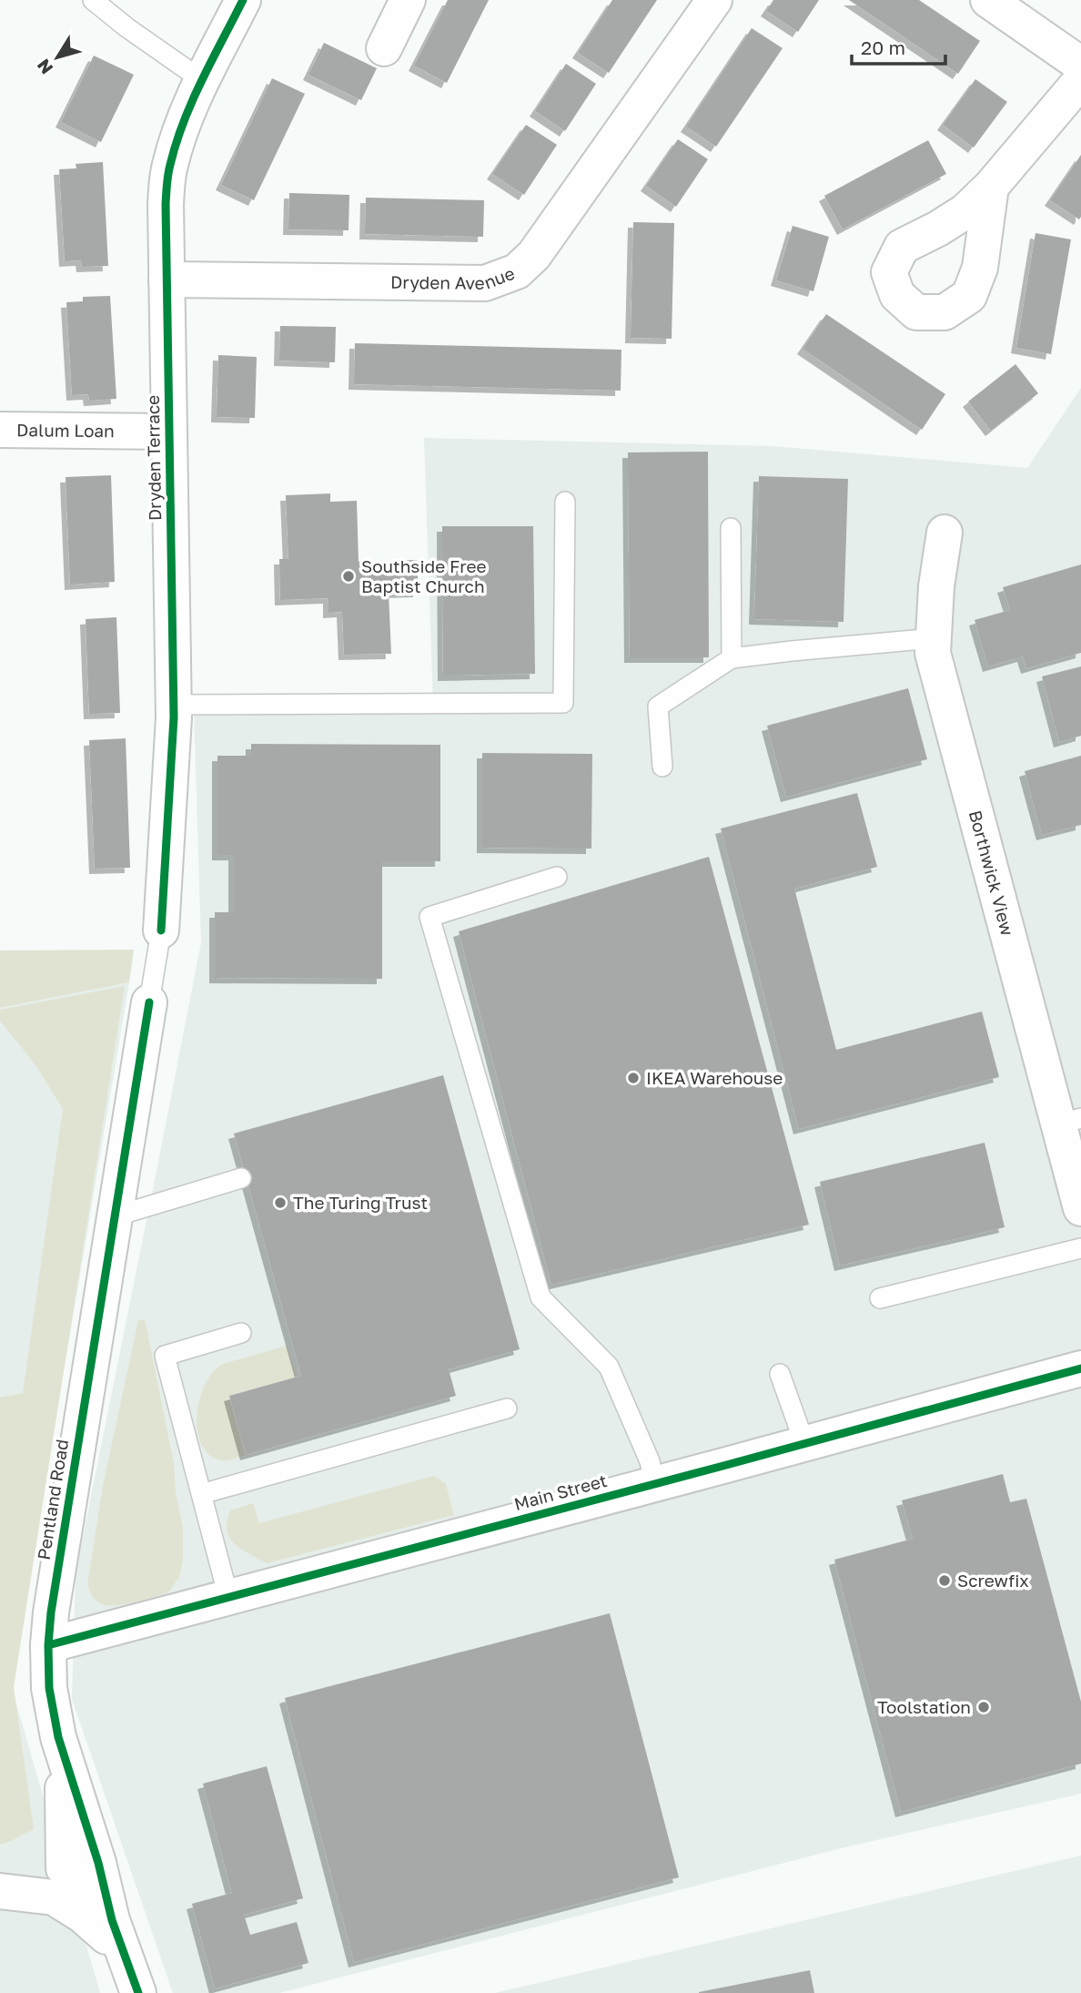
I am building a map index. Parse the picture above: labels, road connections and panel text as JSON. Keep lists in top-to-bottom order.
{
  "streets": {
    "street": [
      "Dryden Avenue",
      "Dalum Loan",
      "Dryden Terrace",
      "Borthwick View",
      "Main Street",
      "Pentland Road"
    ]
  },
  "crossings": [
    ["Dryden Avenue", "Dryden Terrace"],
    ["Dalum Loan", "Dryden Terrace"],
    ["Dryden Terrace", "Pentland Road"],
    ["Main Street", "Pentland Road"]
  ],
  "places": [
    "Southside Free Baptist Church",
    "IKEA Warehouse",
    "The Turing Trust",
    "Screwfix",
    "Toolstation"
  ],
  "scale_bar": "20 m",
  "north": "bottom left"
}
